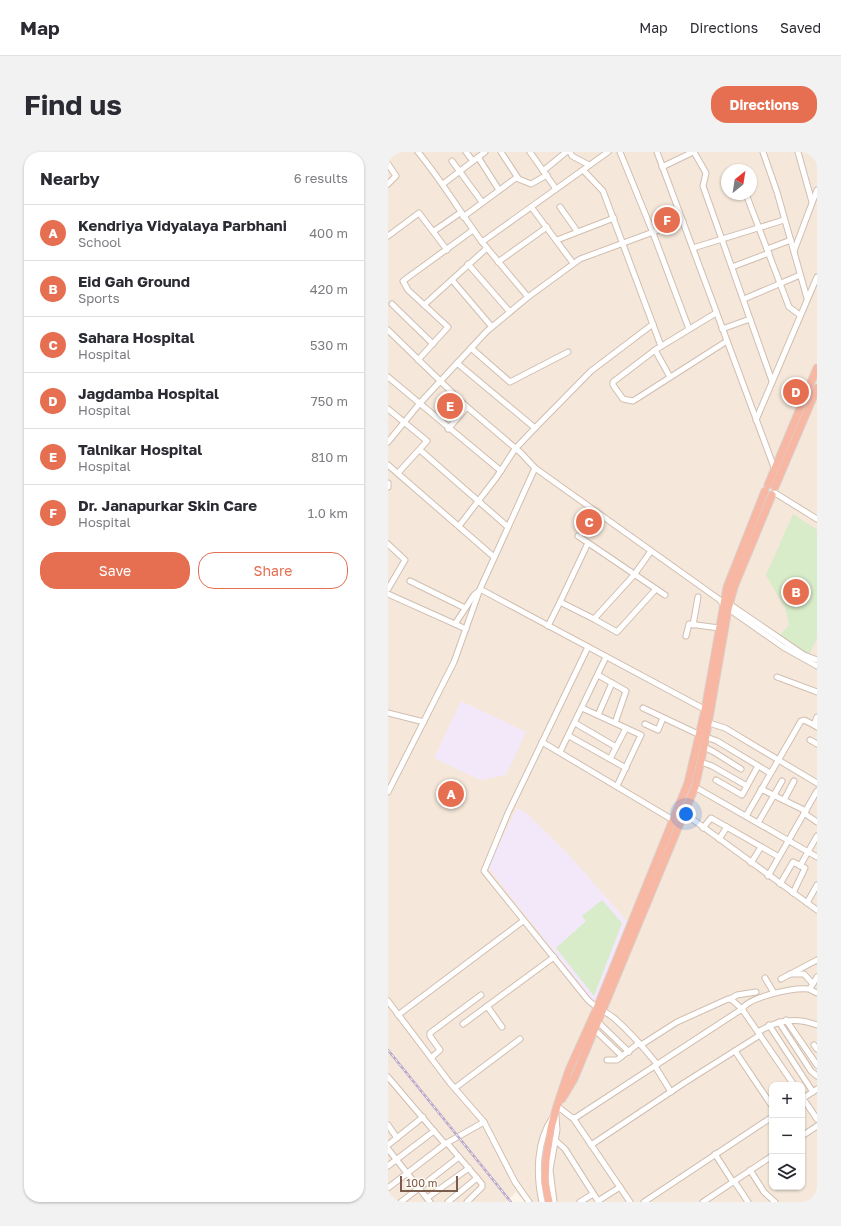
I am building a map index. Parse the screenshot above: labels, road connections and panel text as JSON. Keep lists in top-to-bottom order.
{
  "scale_bar": "100 m",
  "north": "top right",
  "page": {
    "header": "Map",
    "nav": ["Map", "Directions", "Saved"],
    "buttons": [
      "Directions",
      ["Save", "Share"]
    ],
    "title": "Find us",
    "heading": ["Nearby", "6 results"],
    "list": [
      {
        "mark": "A",
        "name": "Kendriya Vidyalaya Parbhani",
        "note": "School",
        "value": "400 m"
      },
      {
        "mark": "B",
        "name": "Eid Gah Ground",
        "note": "Sports",
        "value": "420 m"
      },
      {
        "mark": "C",
        "name": "Sahara Hospital",
        "note": "Hospital",
        "value": "530 m"
      },
      {
        "mark": "D",
        "name": "Jagdamba Hospital",
        "note": "Hospital",
        "value": "750 m"
      },
      {
        "mark": "E",
        "name": "Talnikar Hospital",
        "note": "Hospital",
        "value": "810 m"
      },
      {
        "mark": "F",
        "name": "Dr. Janapurkar Skin Care",
        "note": "Hospital",
        "value": "1.0 km"
      }
    ],
    "pins": [
      "F",
      "D",
      "E",
      "C",
      "B",
      "A"
    ],
    "map_buttons": ["+", "−"],
    "scale": "100 m"
  }
}
